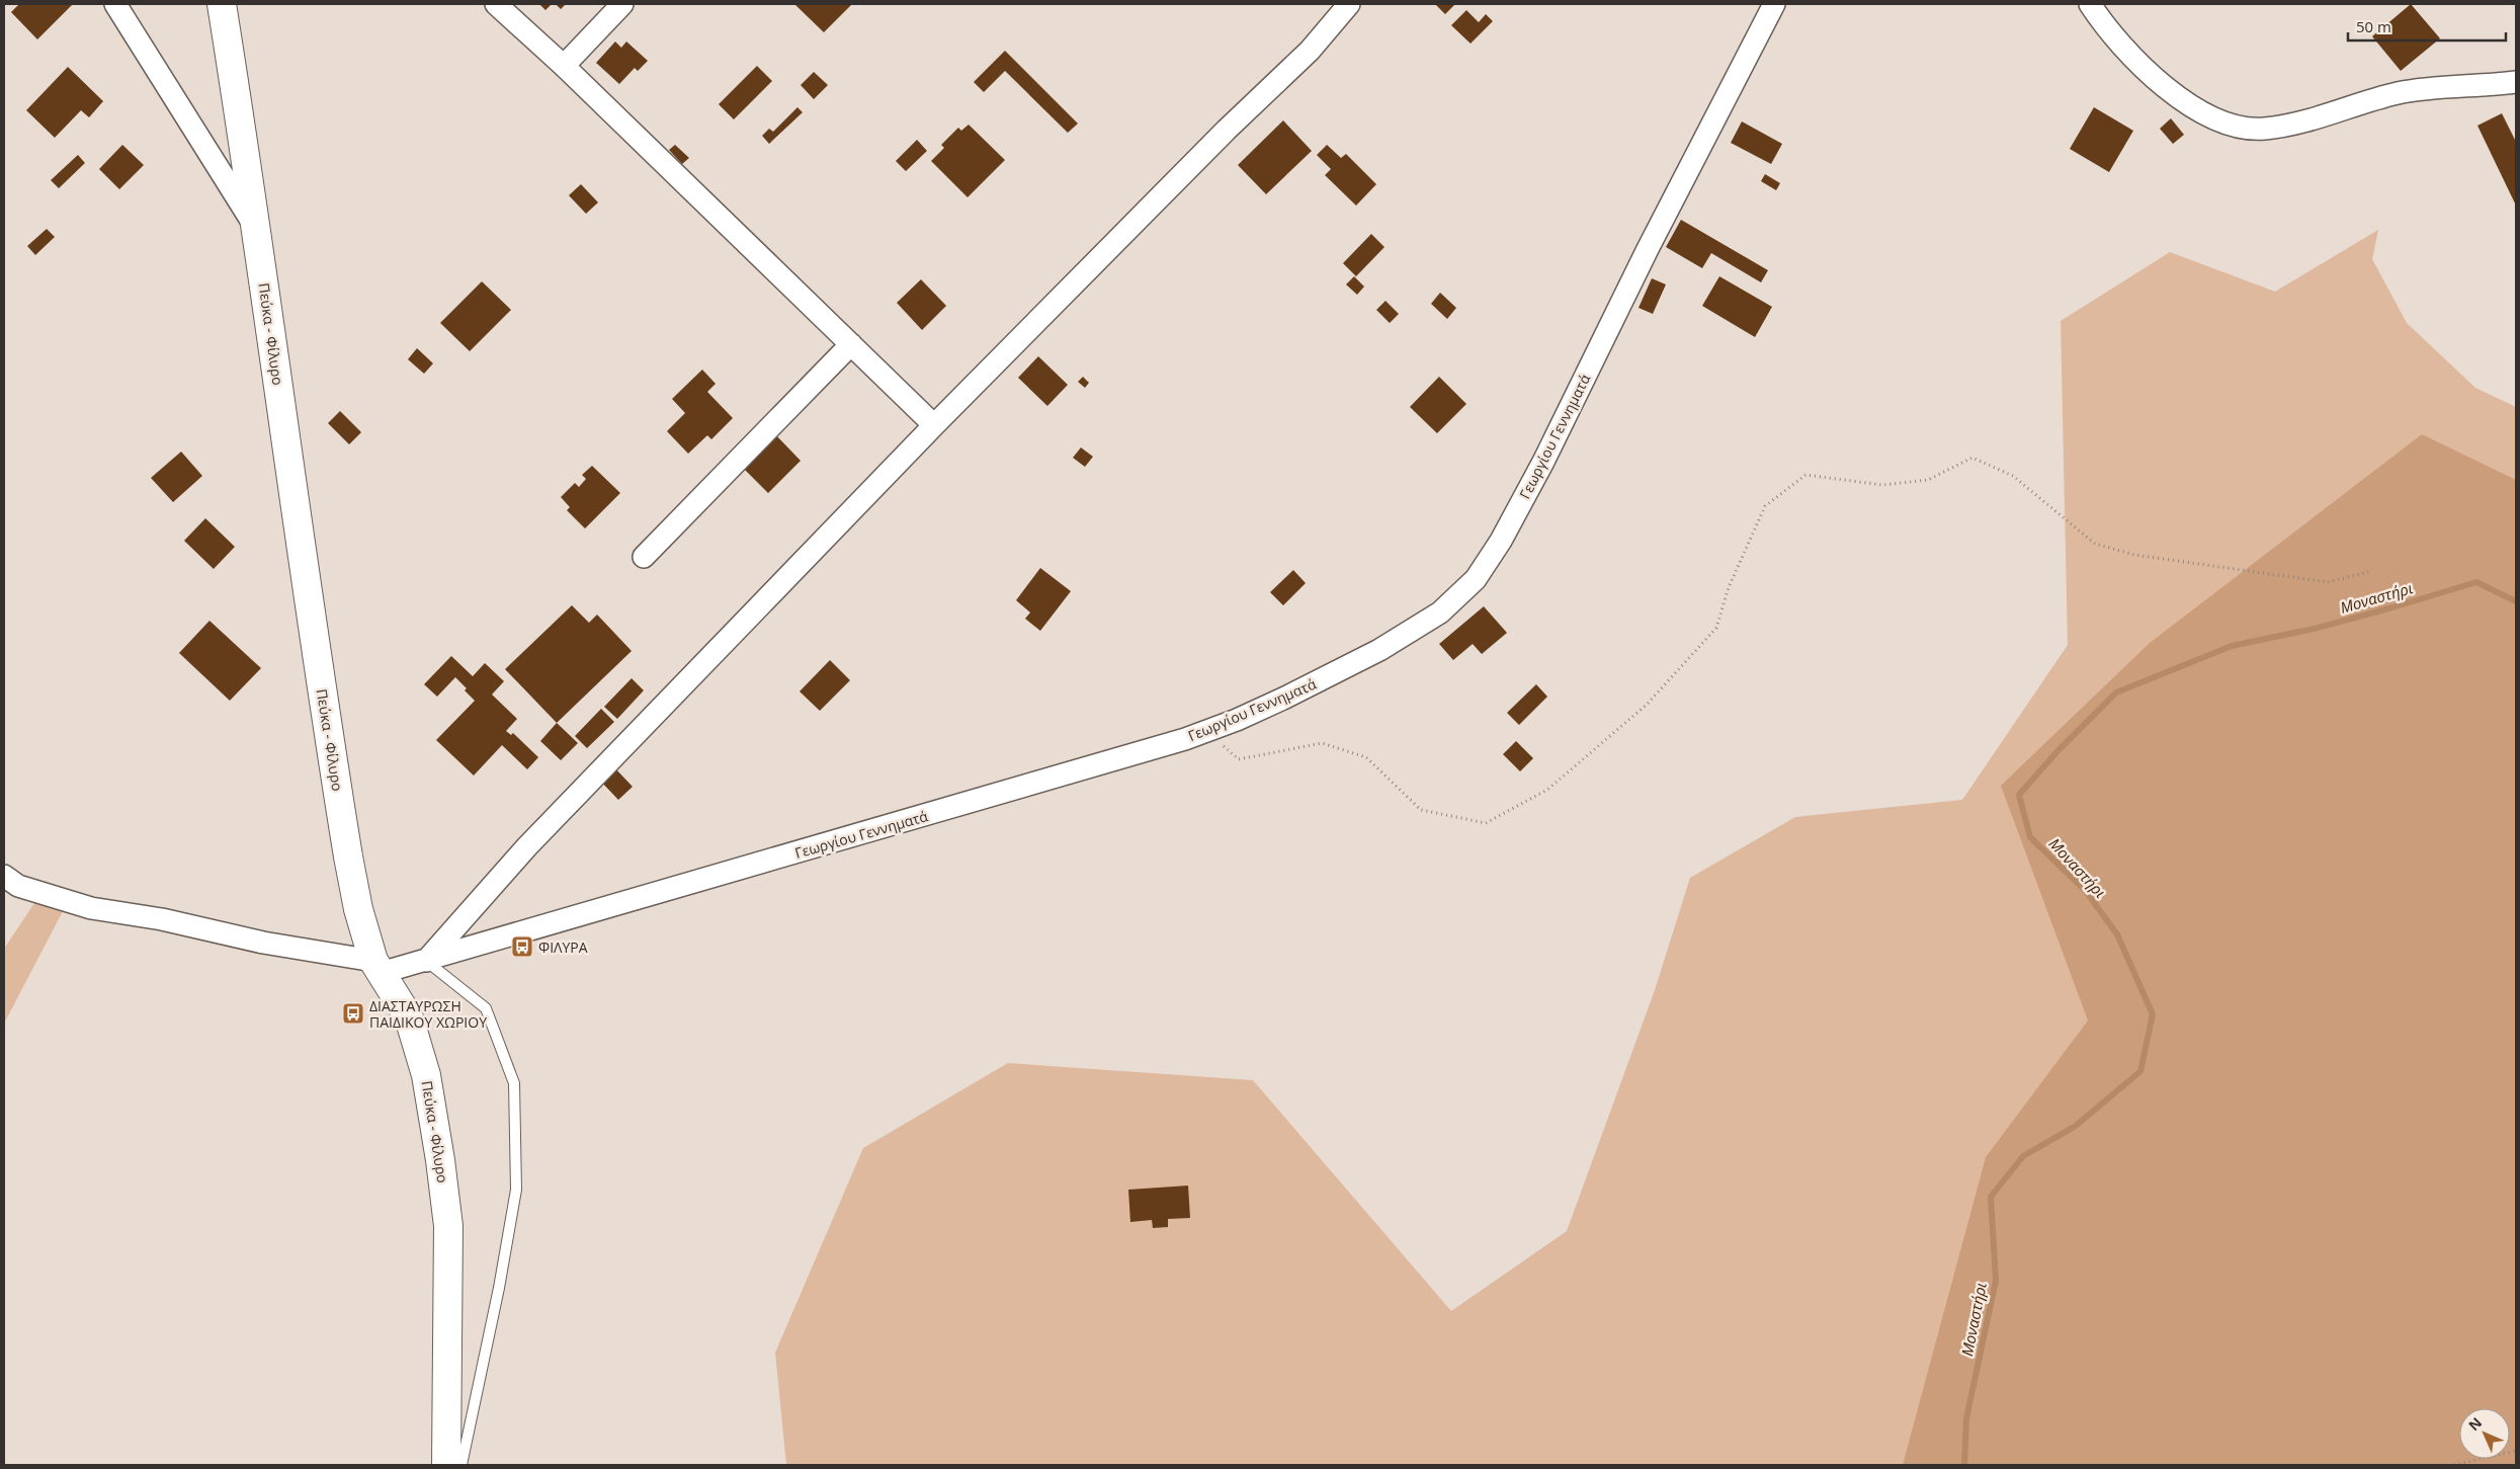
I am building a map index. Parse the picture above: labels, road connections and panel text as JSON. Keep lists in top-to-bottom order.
{
  "streets": {
    "main road": ["Πεύκα - Φίλυρο"],
    "street": ["Γεωργίου Γεννηματά"]
  },
  "crossings": [
    ["Πεύκα - Φίλυρο", "Γεωργίου Γεννηματά"]
  ],
  "water": ["Μοναστήρι"],
  "places": {
    "bus stop": ["ΦΙΛΥΡΑ", "ΔΙΑΣΤΑΥΡΩΣΗ ΠΑΙΔΙΚΟΥ ΧΩΡΙΟΥ"]
  },
  "scale_bar": "50 m",
  "north": "top left"
}
